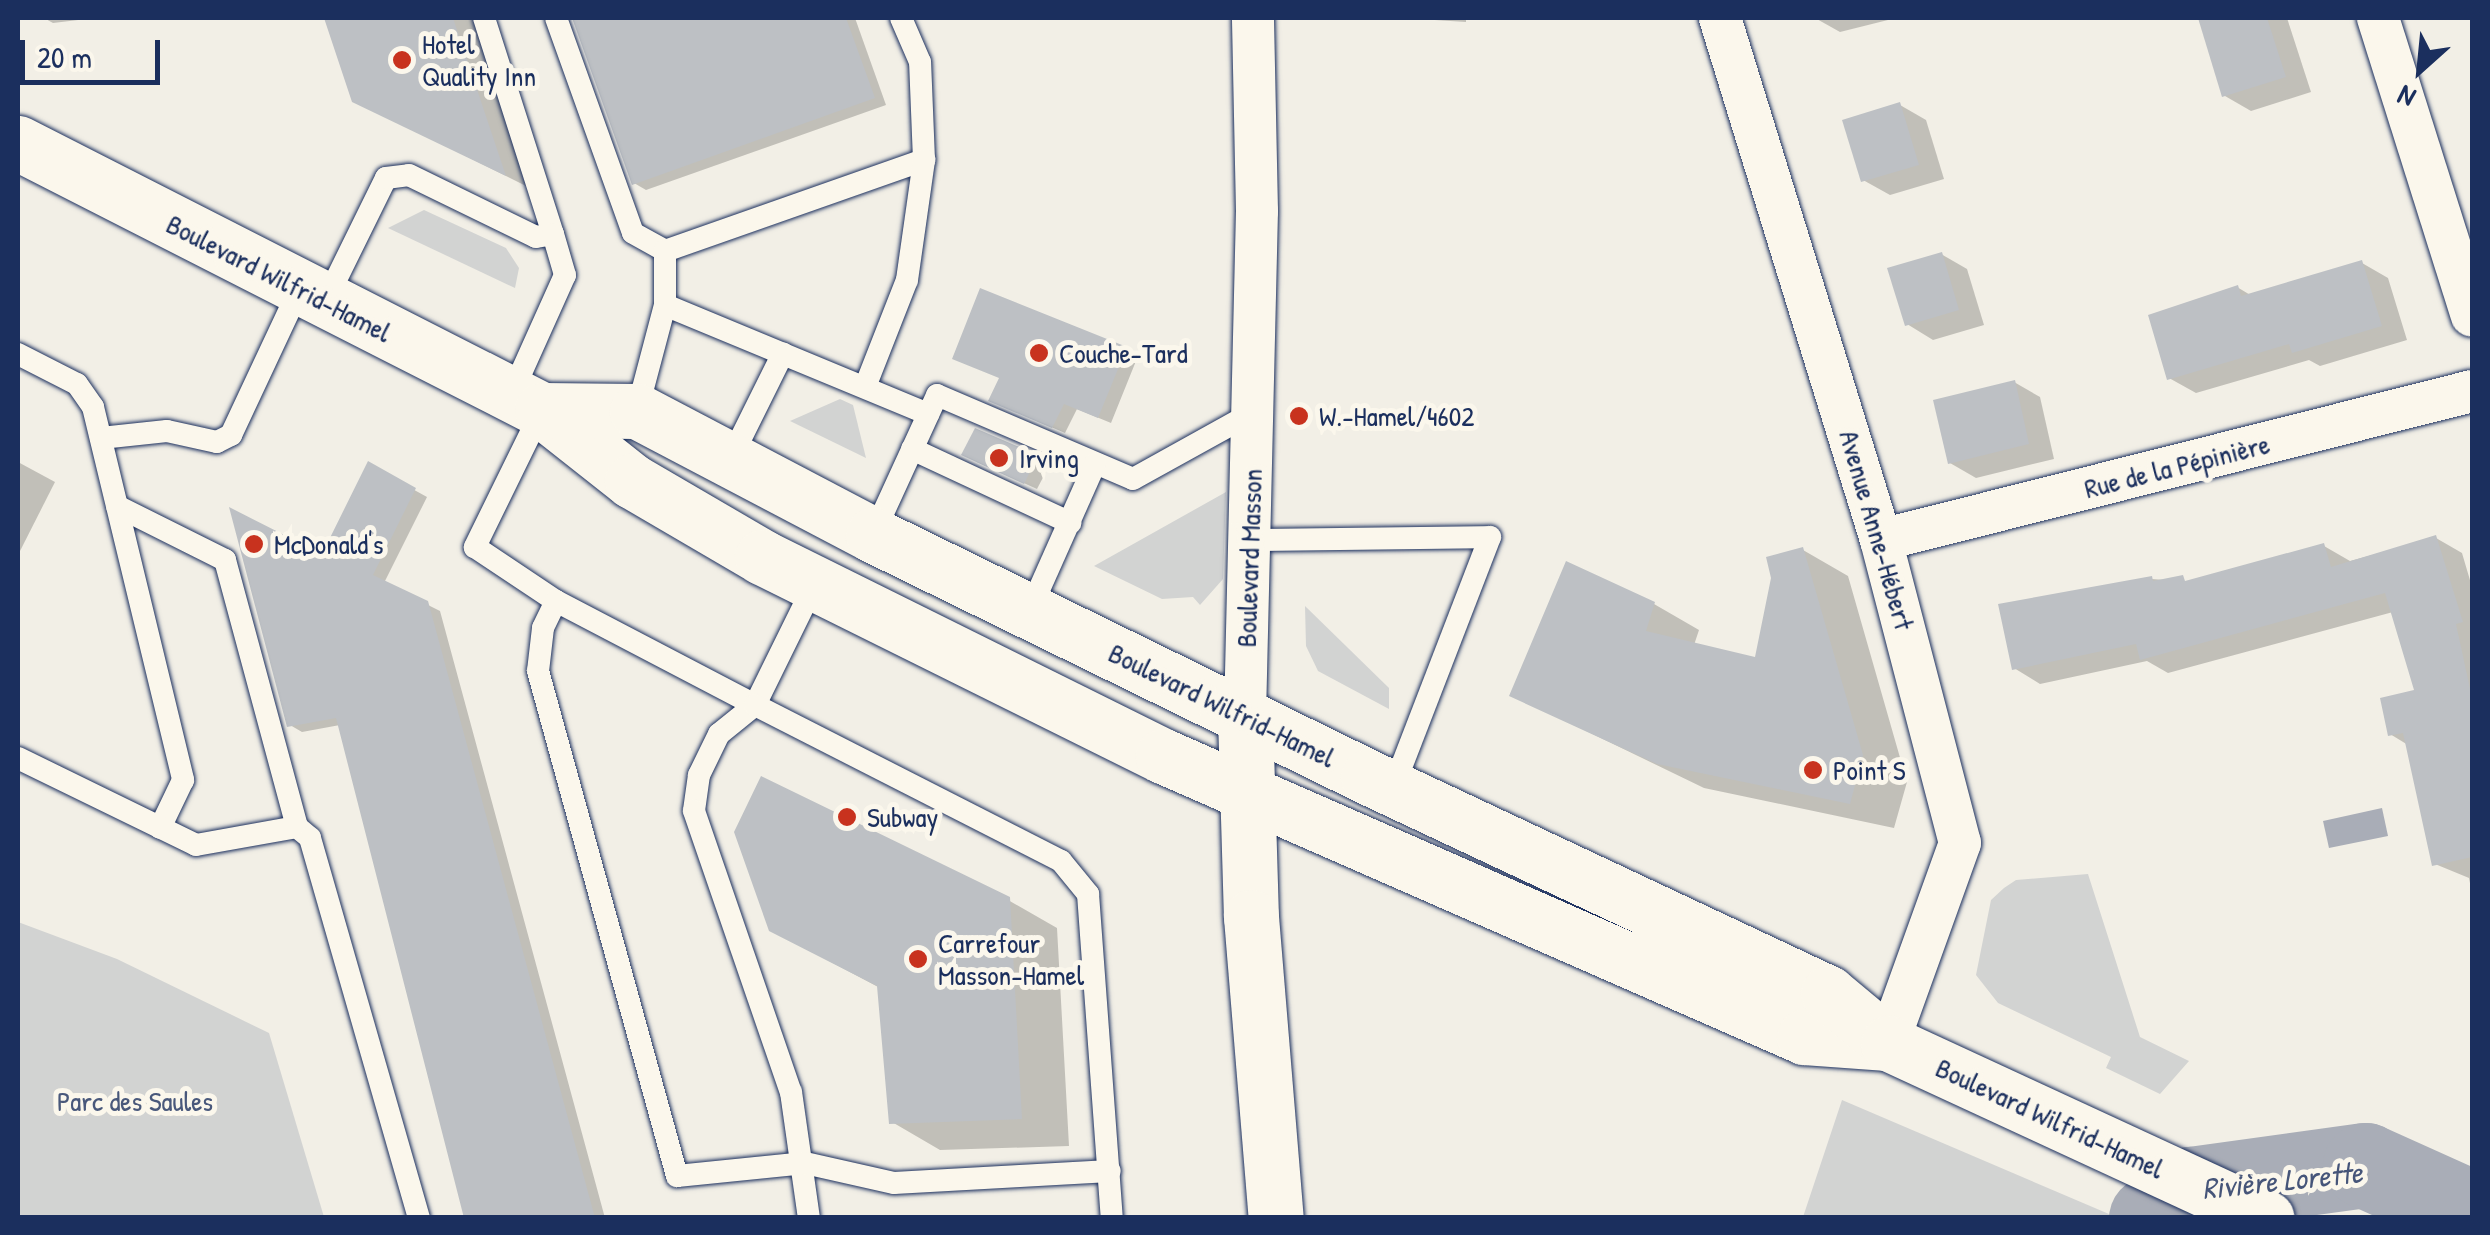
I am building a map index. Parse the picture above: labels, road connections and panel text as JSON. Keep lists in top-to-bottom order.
{
  "streets": {
    "main road": ["Boulevard Wilfrid-Hamel", "Boulevard Masson"],
    "street": ["Rue de la Pépinière", "Avenue Anne-Hébert"]
  },
  "crossings": [
    ["Boulevard Wilfrid-Hamel", "Avenue Anne-Hébert"],
    ["Boulevard Wilfrid-Hamel", "Boulevard Masson"],
    ["Rue de la Pépinière", "Avenue Anne-Hébert"]
  ],
  "water": ["Rivière Lorette"],
  "parks": ["Parc des Saules"],
  "places": [
    "Hotel Quality Inn",
    "Couche-Tard",
    "W.-Hamel/4602",
    "Irving",
    "McDonald's",
    "Point S",
    "Subway",
    "Carrefour Masson-Hamel"
  ],
  "scale_bar": "20 m",
  "north": "bottom left"
}
